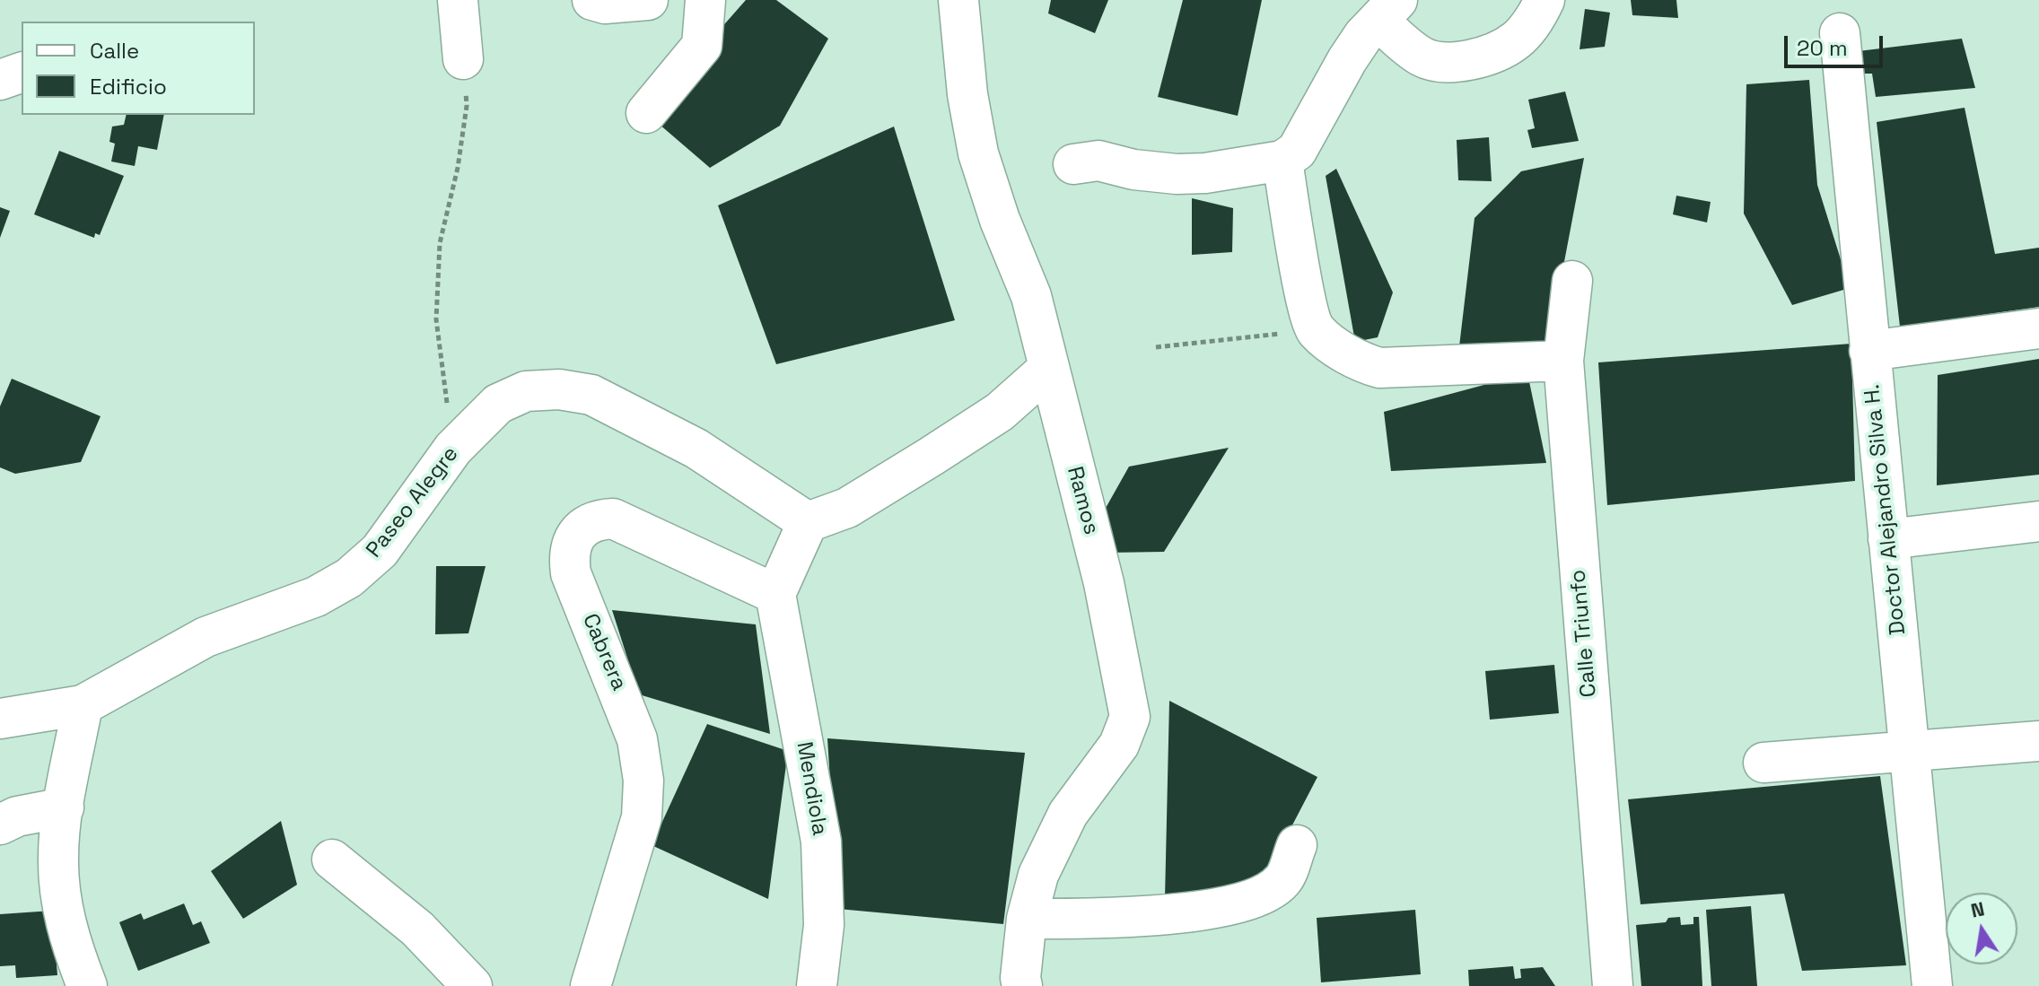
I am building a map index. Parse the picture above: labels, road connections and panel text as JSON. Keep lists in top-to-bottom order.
{
  "streets": {
    "street": [
      "Ramos",
      "Paseo Alegre",
      "Doctor Alejandro Silva H.",
      "Calle Triunfo",
      "Cabrera",
      "Mendiola"
    ]
  },
  "crossings": [
    ["Cabrera", "Mendiola"]
  ],
  "legend": ["Calle", "Edificio"],
  "scale_bar": "20 m",
  "north": "top"
}
